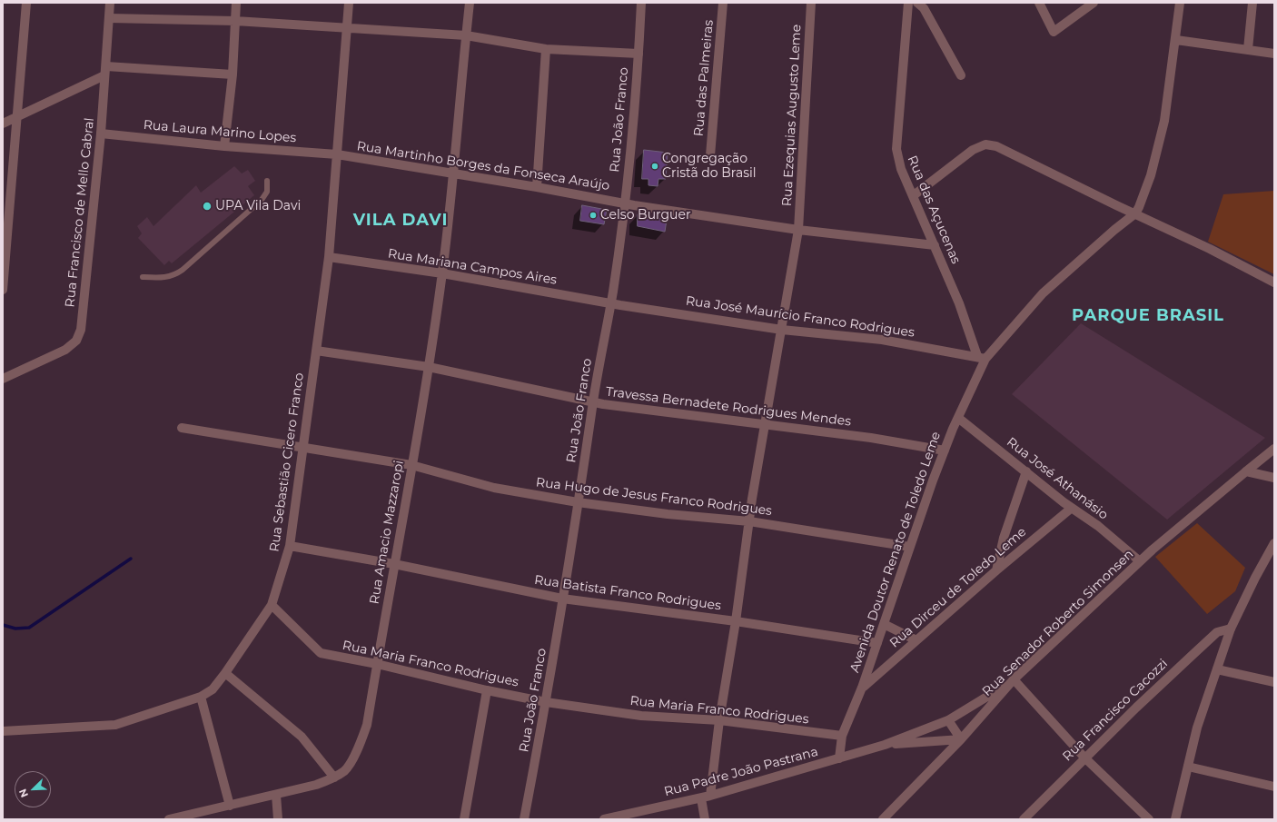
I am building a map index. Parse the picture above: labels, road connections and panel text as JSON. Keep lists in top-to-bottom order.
{
  "streets": {
    "street": [
      "Rua das Palmeiras",
      "Rua Ezequias Augusto Leme",
      "Rua João Franco",
      "Rua Laura Marino Lopes",
      "Rua Martinho Borges da Fonseca Araújo",
      "Rua das Açucenas",
      "Rua Francisco de Mello Cabral",
      "Rua Mariana Campos Aires",
      "Rua José Maurício Franco Rodrigues",
      "Travessa Bernadete Rodrigues Mendes",
      "Rua Sebastião Cicero Franco",
      "Rua José Athanásio",
      "Rua Hugo de Jesus Franco Rodrigues",
      "Rua Amacio Mazzaropi",
      "Avenida Doutor Renato de Toledo Leme",
      "Rua Dirceu de Toledo Leme",
      "Rua Batista Franco Rodrigues",
      "Rua Senador Roberto Simonsen",
      "Rua Maria Franco Rodrigues",
      "Rua Francisco Cacozzi",
      "Rua Padre João Pastrana"
    ]
  },
  "crossings": [
    ["Rua Ezequias Augusto Leme", "Rua Martinho Borges da Fonseca Araújo"],
    ["Rua Ezequias Augusto Leme", "Rua José Maurício Franco Rodrigues"],
    ["Rua Ezequias Augusto Leme", "Travessa Bernadete Rodrigues Mendes"],
    ["Rua Ezequias Augusto Leme", "Rua Hugo de Jesus Franco Rodrigues"],
    ["Rua Ezequias Augusto Leme", "Rua Batista Franco Rodrigues"],
    ["Rua Ezequias Augusto Leme", "Rua Maria Franco Rodrigues"],
    ["Rua Ezequias Augusto Leme", "Rua Padre João Pastrana"],
    ["Rua João Franco", "Rua Martinho Borges da Fonseca Araújo"],
    ["Rua João Franco", "Rua Mariana Campos Aires"],
    ["Rua João Franco", "Rua José Maurício Franco Rodrigues"],
    ["Rua João Franco", "Travessa Bernadete Rodrigues Mendes"],
    ["Rua João Franco", "Rua Hugo de Jesus Franco Rodrigues"],
    ["Rua João Franco", "Rua Batista Franco Rodrigues"],
    ["Rua João Franco", "Rua Maria Franco Rodrigues"],
    ["Rua Laura Marino Lopes", "Rua Martinho Borges da Fonseca Araújo"],
    ["Rua Laura Marino Lopes", "Rua Francisco de Mello Cabral"],
    ["Rua Laura Marino Lopes", "Rua Sebastião Cicero Franco"],
    ["Rua Martinho Borges da Fonseca Araújo", "Rua das Açucenas"],
    ["Rua Martinho Borges da Fonseca Araújo", "Rua Sebastião Cicero Franco"],
    ["Rua Martinho Borges da Fonseca Araújo", "Rua Amacio Mazzaropi"],
    ["Rua das Açucenas", "Rua José Maurício Franco Rodrigues"],
    ["Rua das Açucenas", "Avenida Doutor Renato de Toledo Leme"],
    ["Rua Mariana Campos Aires", "Rua José Maurício Franco Rodrigues"],
    ["Rua Mariana Campos Aires", "Rua Sebastião Cicero Franco"],
    ["Rua Mariana Campos Aires", "Rua Amacio Mazzaropi"],
    ["Rua José Maurício Franco Rodrigues", "Avenida Doutor Renato de Toledo Leme"],
    ["Travessa Bernadete Rodrigues Mendes", "Rua Sebastião Cicero Franco"],
    ["Travessa Bernadete Rodrigues Mendes", "Rua Amacio Mazzaropi"],
    ["Travessa Bernadete Rodrigues Mendes", "Avenida Doutor Renato de Toledo Leme"],
    ["Rua Sebastião Cicero Franco", "Rua Hugo de Jesus Franco Rodrigues"],
    ["Rua Sebastião Cicero Franco", "Rua Batista Franco Rodrigues"],
    ["Rua Sebastião Cicero Franco", "Rua Maria Franco Rodrigues"],
    ["Rua José Athanásio", "Avenida Doutor Renato de Toledo Leme"],
    ["Rua José Athanásio", "Rua Dirceu de Toledo Leme"],
    ["Rua José Athanásio", "Rua Senador Roberto Simonsen"],
    ["Rua Hugo de Jesus Franco Rodrigues", "Rua Amacio Mazzaropi"],
    ["Rua Hugo de Jesus Franco Rodrigues", "Avenida Doutor Renato de Toledo Leme"],
    ["Rua Amacio Mazzaropi", "Rua Batista Franco Rodrigues"],
    ["Rua Amacio Mazzaropi", "Rua Maria Franco Rodrigues"],
    ["Avenida Doutor Renato de Toledo Leme", "Rua Dirceu de Toledo Leme"],
    ["Avenida Doutor Renato de Toledo Leme", "Rua Batista Franco Rodrigues"],
    ["Avenida Doutor Renato de Toledo Leme", "Rua Maria Franco Rodrigues"],
    ["Avenida Doutor Renato de Toledo Leme", "Rua Padre João Pastrana"],
    ["Rua Senador Roberto Simonsen", "Rua Padre João Pastrana"]
  ],
  "districts": ["VILA DAVI", "PARQUE BRASIL"],
  "places": ["Congregação Cristã do Brasil", "UPA Vila Davi", "Celso Burguer"],
  "north": "bottom left"
}
